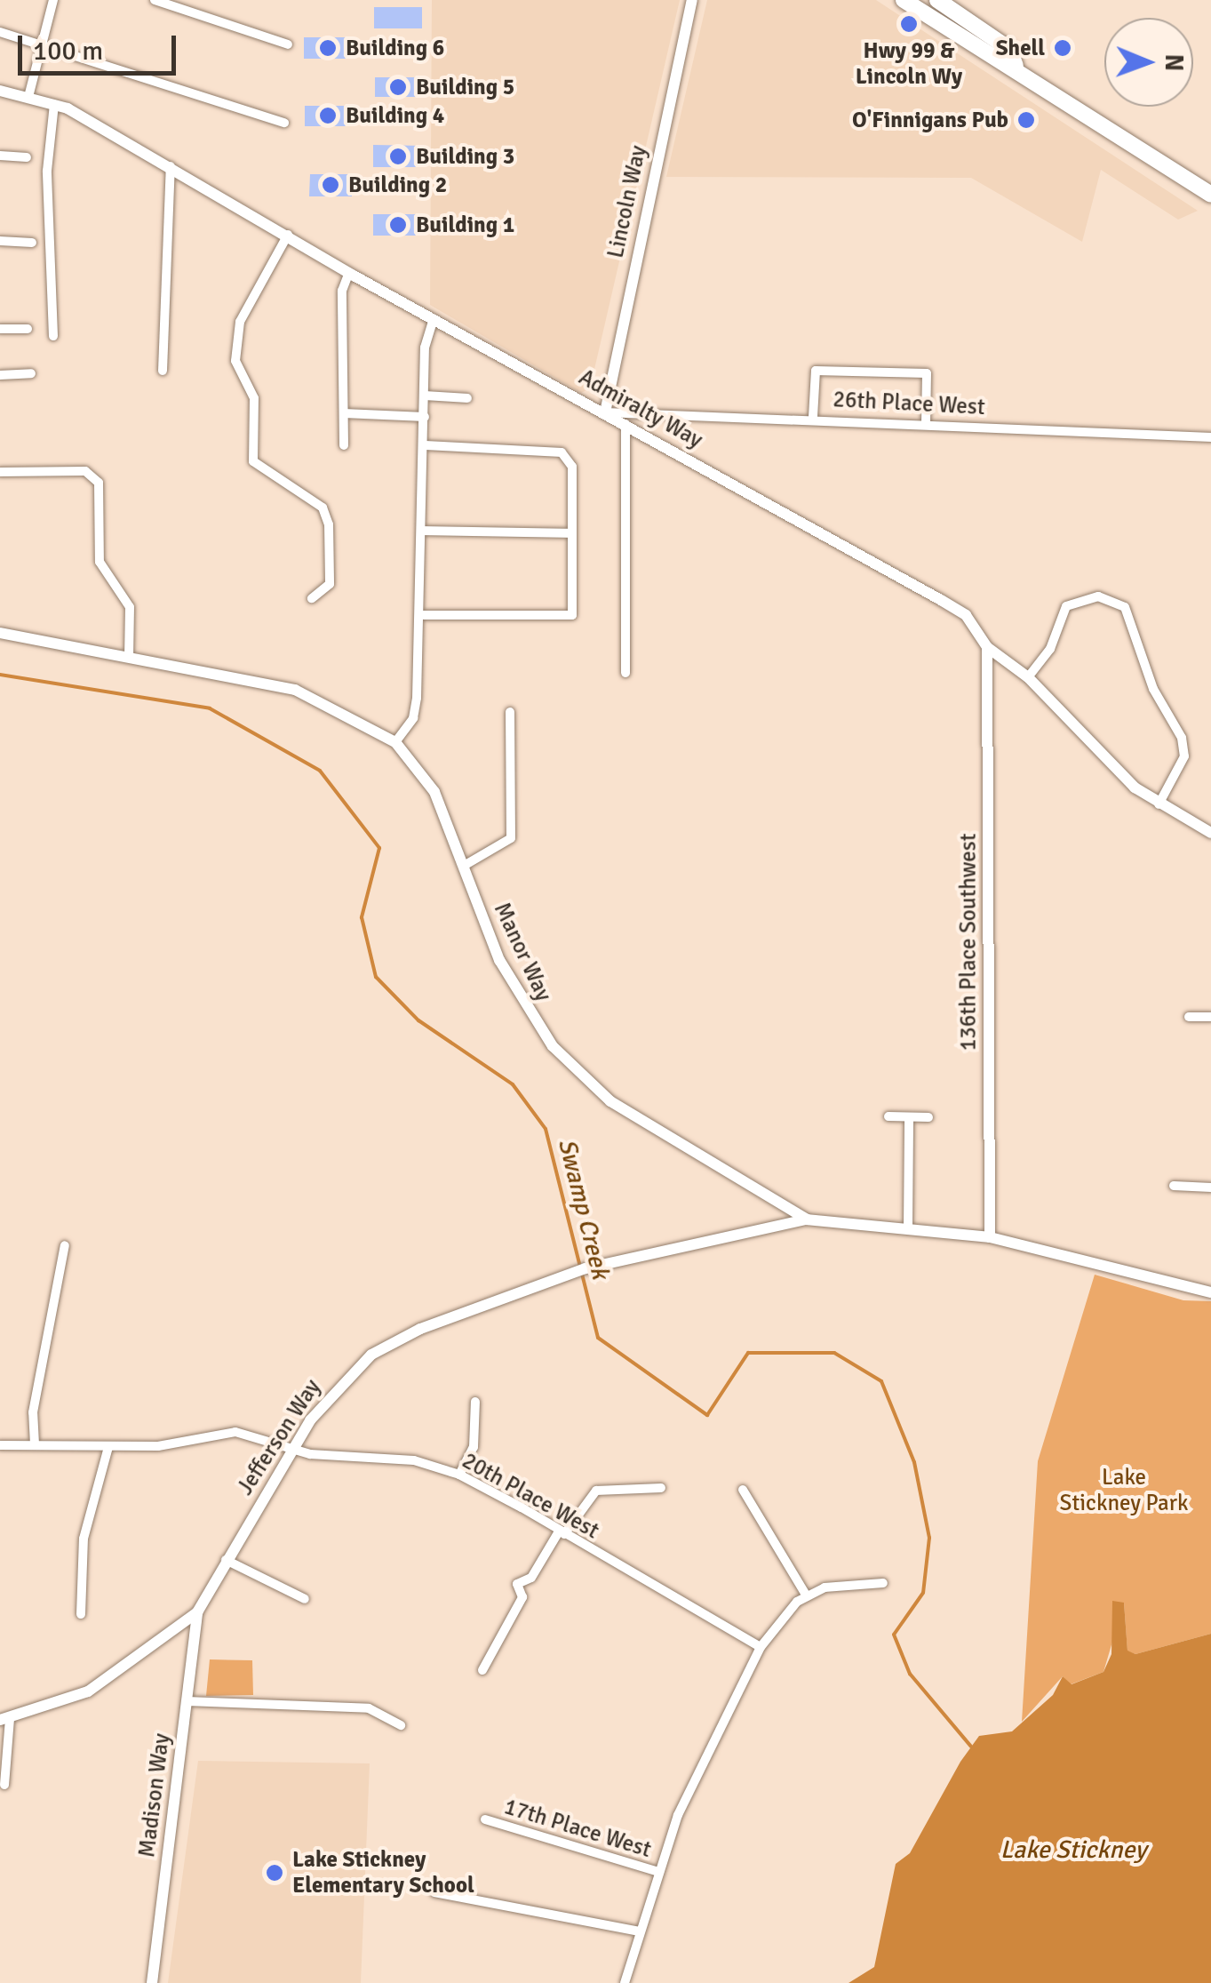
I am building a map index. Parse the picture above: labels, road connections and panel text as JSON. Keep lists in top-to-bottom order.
{
  "streets": {
    "street": [
      "Lincoln Way",
      "26th Place West",
      "Admiralty Way",
      "136th Place Southwest",
      "Manor Way",
      "Jefferson Way",
      "20th Place West",
      "Madison Way",
      "17th Place West"
    ]
  },
  "crossings": [
    ["Lincoln Way", "26th Place West"],
    ["Lincoln Way", "Admiralty Way"],
    ["26th Place West", "Admiralty Way"],
    ["Admiralty Way", "136th Place Southwest"],
    ["136th Place Southwest", "Manor Way"],
    ["Manor Way", "Jefferson Way"],
    ["Jefferson Way", "20th Place West"],
    ["Jefferson Way", "Madison Way"]
  ],
  "water": ["Swamp Creek", "Lake Stickney"],
  "parks": ["Lake Stickney Park"],
  "places": [
    "Hwy 99 & Lincoln Wy",
    "Building 6",
    "Shell",
    "Building 5",
    "Building 4",
    "O'Finnigans Pub",
    "Building 3",
    "Building 2",
    "Building 1",
    "Lake Stickney Elementary School"
  ],
  "scale_bar": "100 m",
  "north": "right"
}
